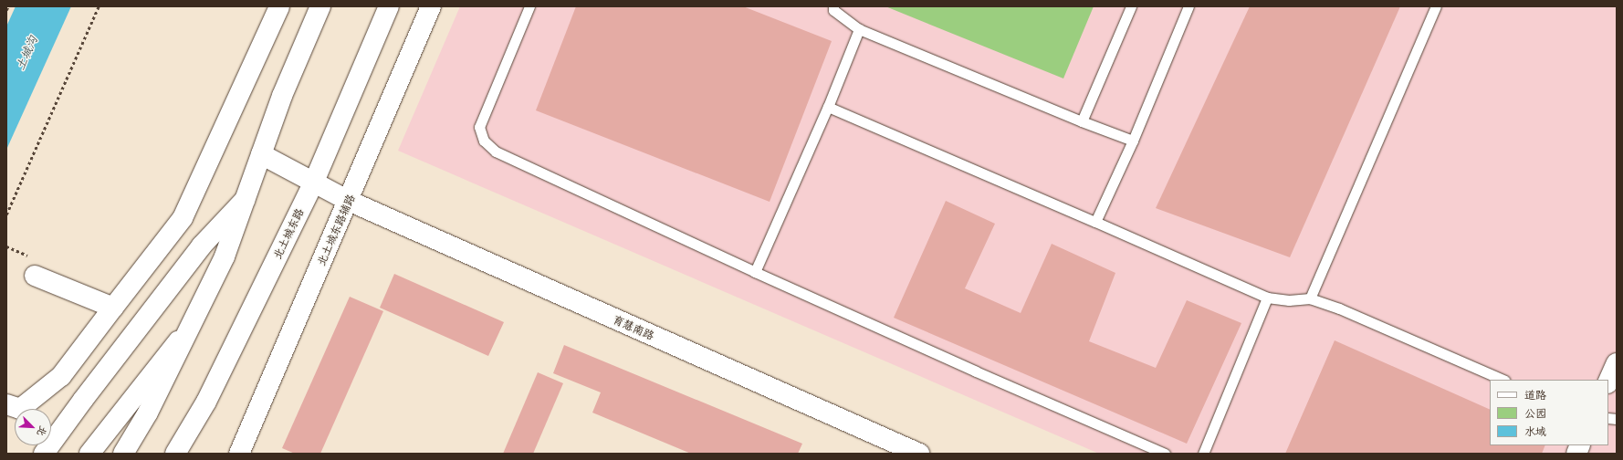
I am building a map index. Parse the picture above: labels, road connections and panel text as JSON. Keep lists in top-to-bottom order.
{
  "streets": {
    "street": ["北土城东路辅路", "北土城东路", "育慧南路"]
  },
  "crossings": [
    ["北土城东路辅路", "育慧南路"],
    ["北土城东路", "育慧南路"]
  ],
  "water": ["土城沟"],
  "legend": ["道路", "公园", "水域"],
  "north": "bottom right"
}
